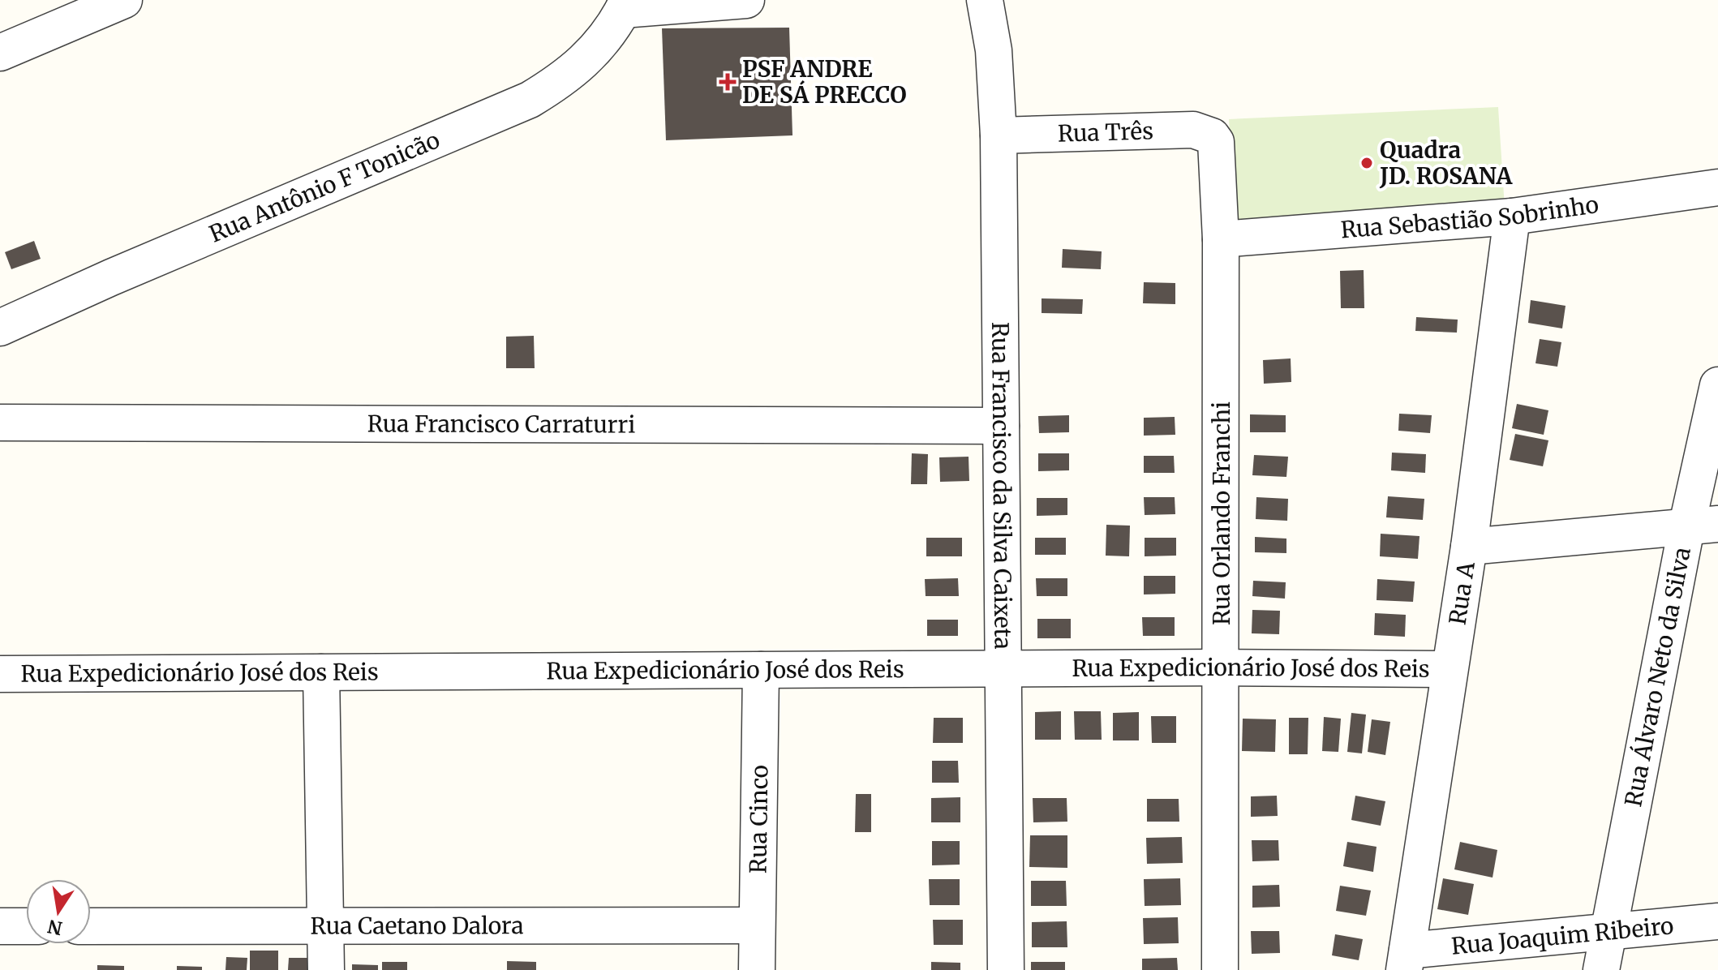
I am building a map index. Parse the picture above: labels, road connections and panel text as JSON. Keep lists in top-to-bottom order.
{
  "streets": {
    "street": [
      "Rua Três",
      "Rua Antônio F Tonicão",
      "Rua Sebastião Sobrinho",
      "Rua Francisco Carraturri",
      "Rua Francisco da Silva Caixeta",
      "Rua Orlando Franchi",
      "Rua A",
      "Rua Expedicionário José dos Reis",
      "Rua Álvaro Neto da Silva",
      "Rua Cinco",
      "Rua Caetano Dalora",
      "Rua Joaquim Ribeiro"
    ]
  },
  "crossings": [
    ["Rua Três", "Rua Francisco da Silva Caixeta"],
    ["Rua Três", "Rua Orlando Franchi"],
    ["Rua Sebastião Sobrinho", "Rua Orlando Franchi"],
    ["Rua Sebastião Sobrinho", "Rua A"],
    ["Rua Francisco Carraturri", "Rua Francisco da Silva Caixeta"],
    ["Rua Francisco da Silva Caixeta", "Rua Expedicionário José dos Reis"],
    ["Rua Orlando Franchi", "Rua Expedicionário José dos Reis"],
    ["Rua A", "Rua Expedicionário José dos Reis"],
    ["Rua A", "Rua Joaquim Ribeiro"],
    ["Rua Expedicionário José dos Reis", "Rua Cinco"],
    ["Rua Álvaro Neto da Silva", "Rua Joaquim Ribeiro"],
    ["Rua Cinco", "Rua Caetano Dalora"]
  ],
  "places": {
    "health": ["PSF ANDRE DE SÁ PRECCO"],
    "other": ["Quadra JD. ROSANA"]
  },
  "north": "bottom"
}
